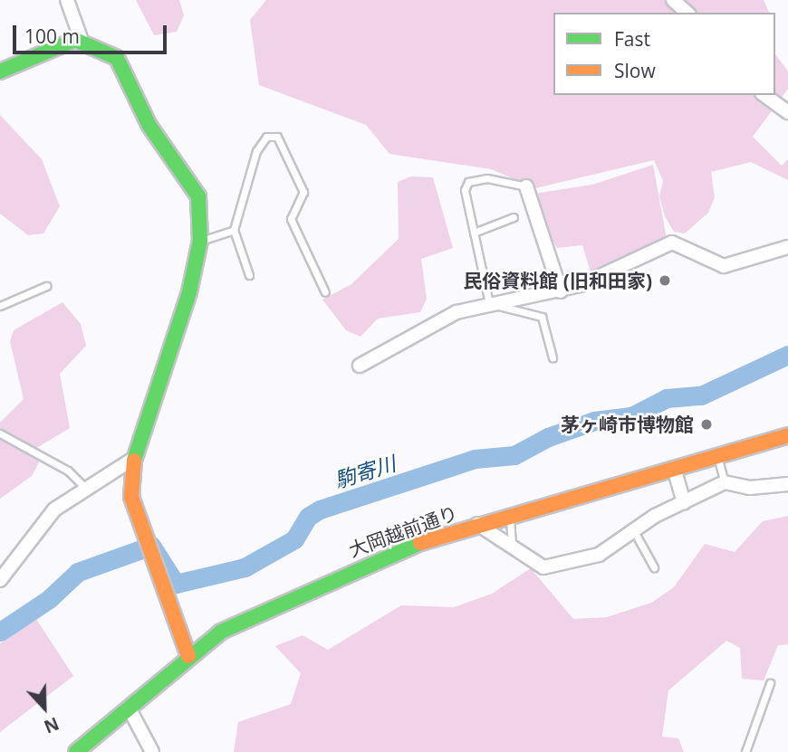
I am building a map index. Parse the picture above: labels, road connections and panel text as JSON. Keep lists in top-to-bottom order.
{
  "streets": {
    "street": ["大岡越前通り"]
  },
  "water": ["駒寄川"],
  "places": ["民俗資料館 (旧和田家)", "茅ヶ崎市博物館"],
  "legend": ["Fast", "Slow"],
  "scale_bar": "100 m",
  "north": "bottom"
}
